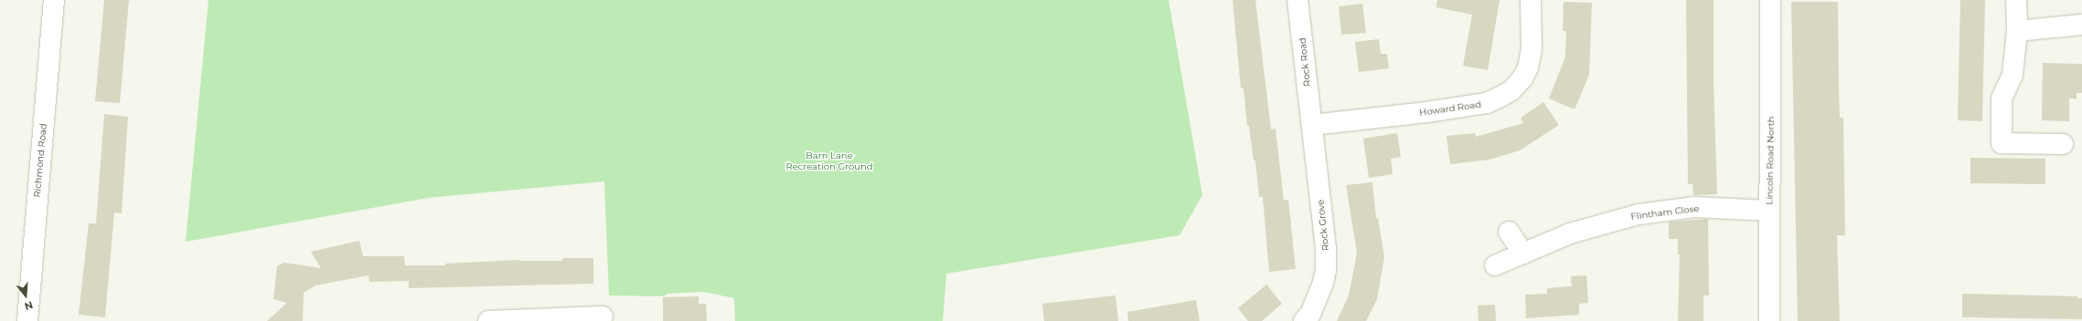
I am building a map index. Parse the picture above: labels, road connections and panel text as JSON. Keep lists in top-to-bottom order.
{
  "streets": {
    "street": [
      "Rock Road",
      "Howard Road",
      "Richmond Road",
      "Lincoln Road North",
      "Flintham Close",
      "Rock Grove"
    ]
  },
  "crossings": [
    ["Rock Road", "Howard Road"],
    ["Rock Road", "Rock Grove"],
    ["Howard Road", "Rock Grove"],
    ["Lincoln Road North", "Flintham Close"]
  ],
  "parks": ["Barn Lane Recreation Ground"],
  "north": "bottom"
}
